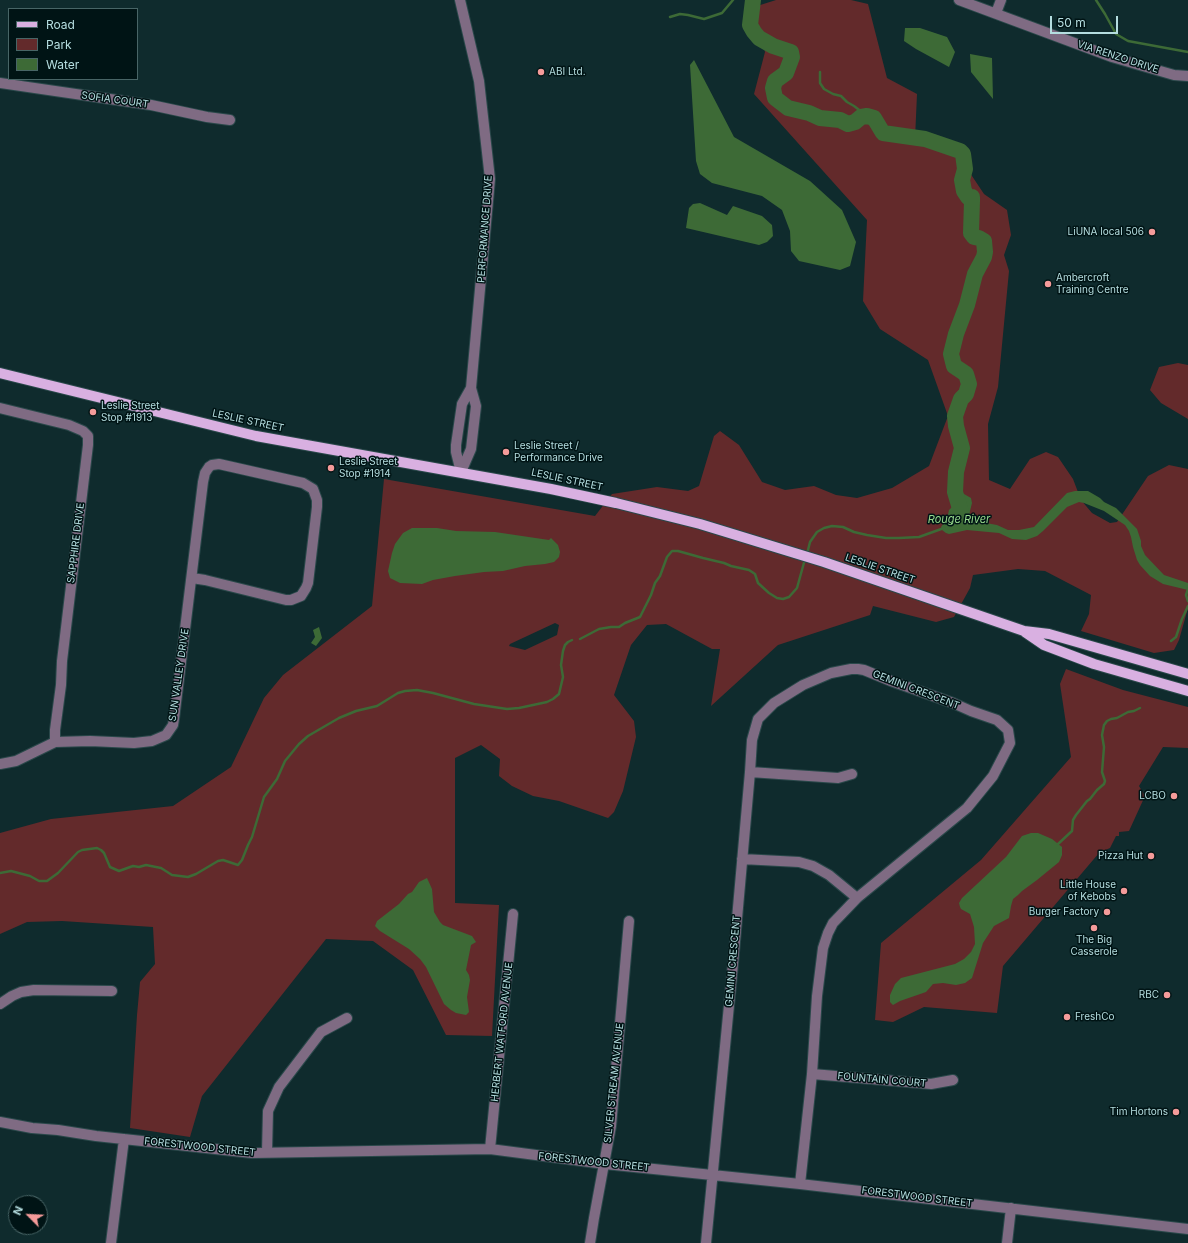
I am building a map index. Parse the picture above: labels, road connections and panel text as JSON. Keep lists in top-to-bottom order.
{
  "streets": {
    "main road": ["LESLIE STREET"],
    "street": [
      "VIA RENZO DRIVE",
      "SOFIA COURT",
      "PERFORMANCE DRIVE",
      "SAPPHIRE DRIVE",
      "SUN VALLEY DRIVE",
      "GEMINI CRESCENT",
      "HERBERT WATFORD AVENUE",
      "FOUNTAIN COURT",
      "SILVER STREAM AVENUE",
      "FORESTWOOD STREET"
    ]
  },
  "crossings": [
    ["PERFORMANCE DRIVE", "LESLIE STREET"],
    ["SAPPHIRE DRIVE", "SUN VALLEY DRIVE"],
    ["GEMINI CRESCENT", "FOUNTAIN COURT"],
    ["GEMINI CRESCENT", "FORESTWOOD STREET"],
    ["HERBERT WATFORD AVENUE", "FORESTWOOD STREET"],
    ["SILVER STREAM AVENUE", "FORESTWOOD STREET"]
  ],
  "water": ["Rouge River"],
  "places": [
    "ABI Ltd.",
    "LiUNA local 506",
    "Ambercroft Training Centre",
    "Leslie Street Stop #1913",
    "Leslie Street / Performance Drive",
    "Leslie Street Stop #1914",
    "LCBO",
    "Pizza Hut",
    "Little House of Kebobs",
    "Burger Factory",
    "The Big Casserole",
    "RBC",
    "FreshCo",
    "Tim Hortons"
  ],
  "legend": ["Road", "Park", "Water"],
  "scale_bar": "50 m",
  "north": "top left"
}
